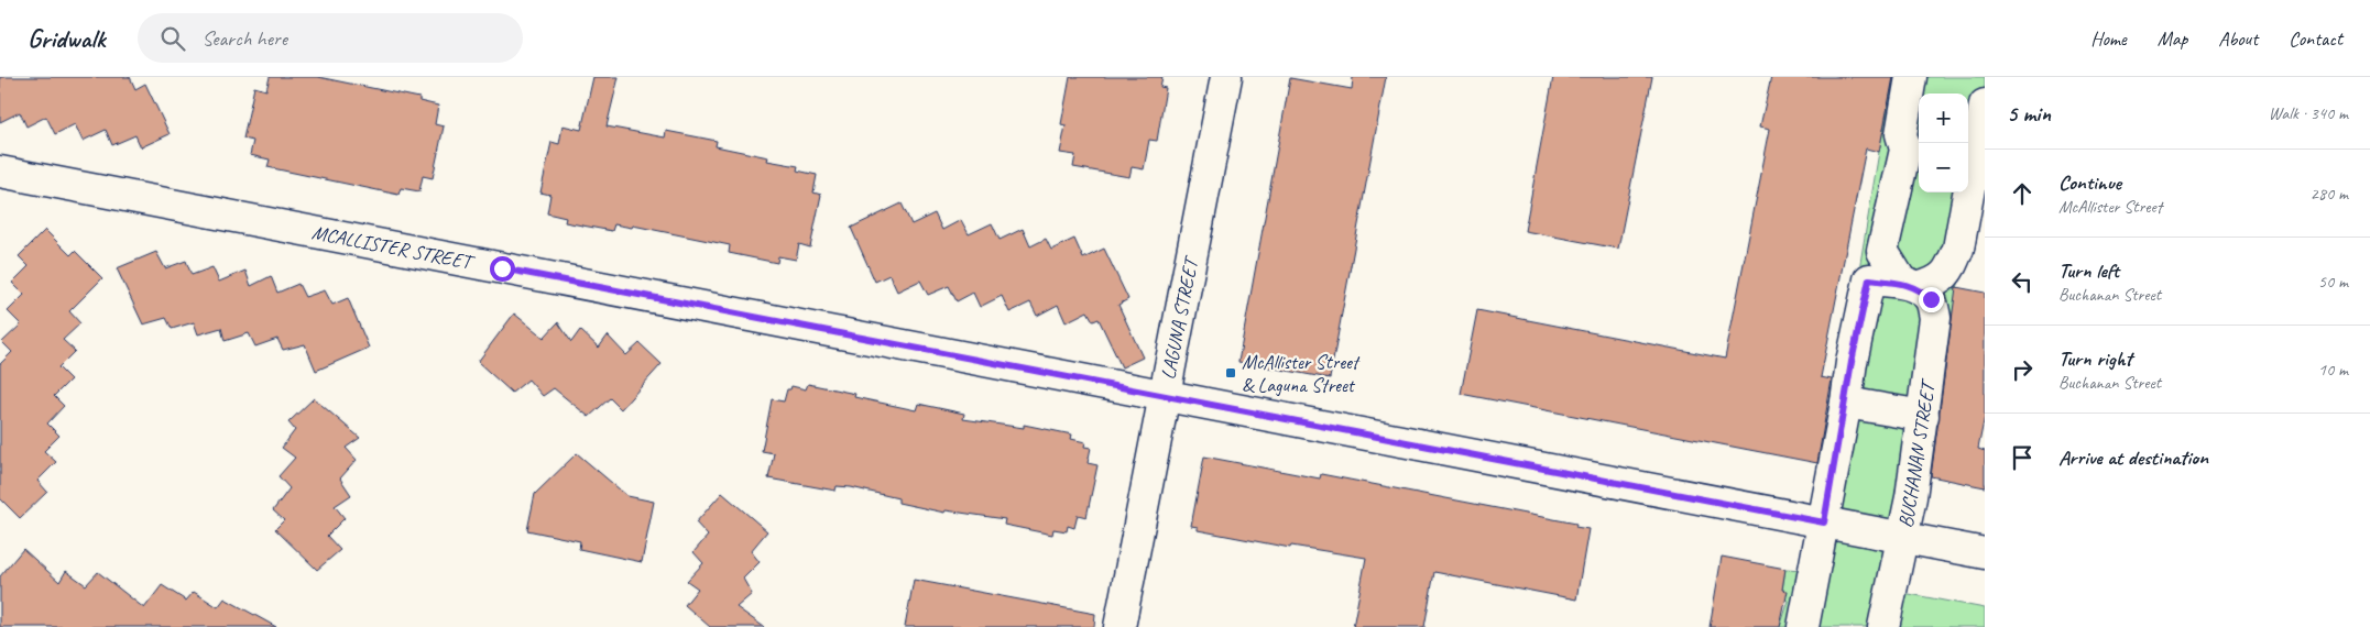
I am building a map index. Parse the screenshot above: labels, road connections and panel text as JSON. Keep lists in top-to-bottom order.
{
  "streets": {
    "street": ["MCALLISTER STREET", "LAGUNA STREET", "BUCHANAN STREET"]
  },
  "crossings": [
    ["MCALLISTER STREET", "LAGUNA STREET"],
    ["MCALLISTER STREET", "BUCHANAN STREET"]
  ],
  "places": {
    "transit": ["McAllister Street & Laguna Street"]
  },
  "page": {
    "header": "Gridwalk",
    "search": "Search here",
    "nav": [
      "Home",
      "Map",
      "About",
      "Contact"
    ],
    "heading": ["5 min", "Walk · 340 m"],
    "map_buttons": ["+", "−"],
    "list": [
      ["Continue", "McAllister Street", "280 m"],
      ["Turn left", "Buchanan Street", "50 m"],
      ["Turn right", "Buchanan Street", "10 m"],
      "Arrive at destination"
    ]
  }
}
